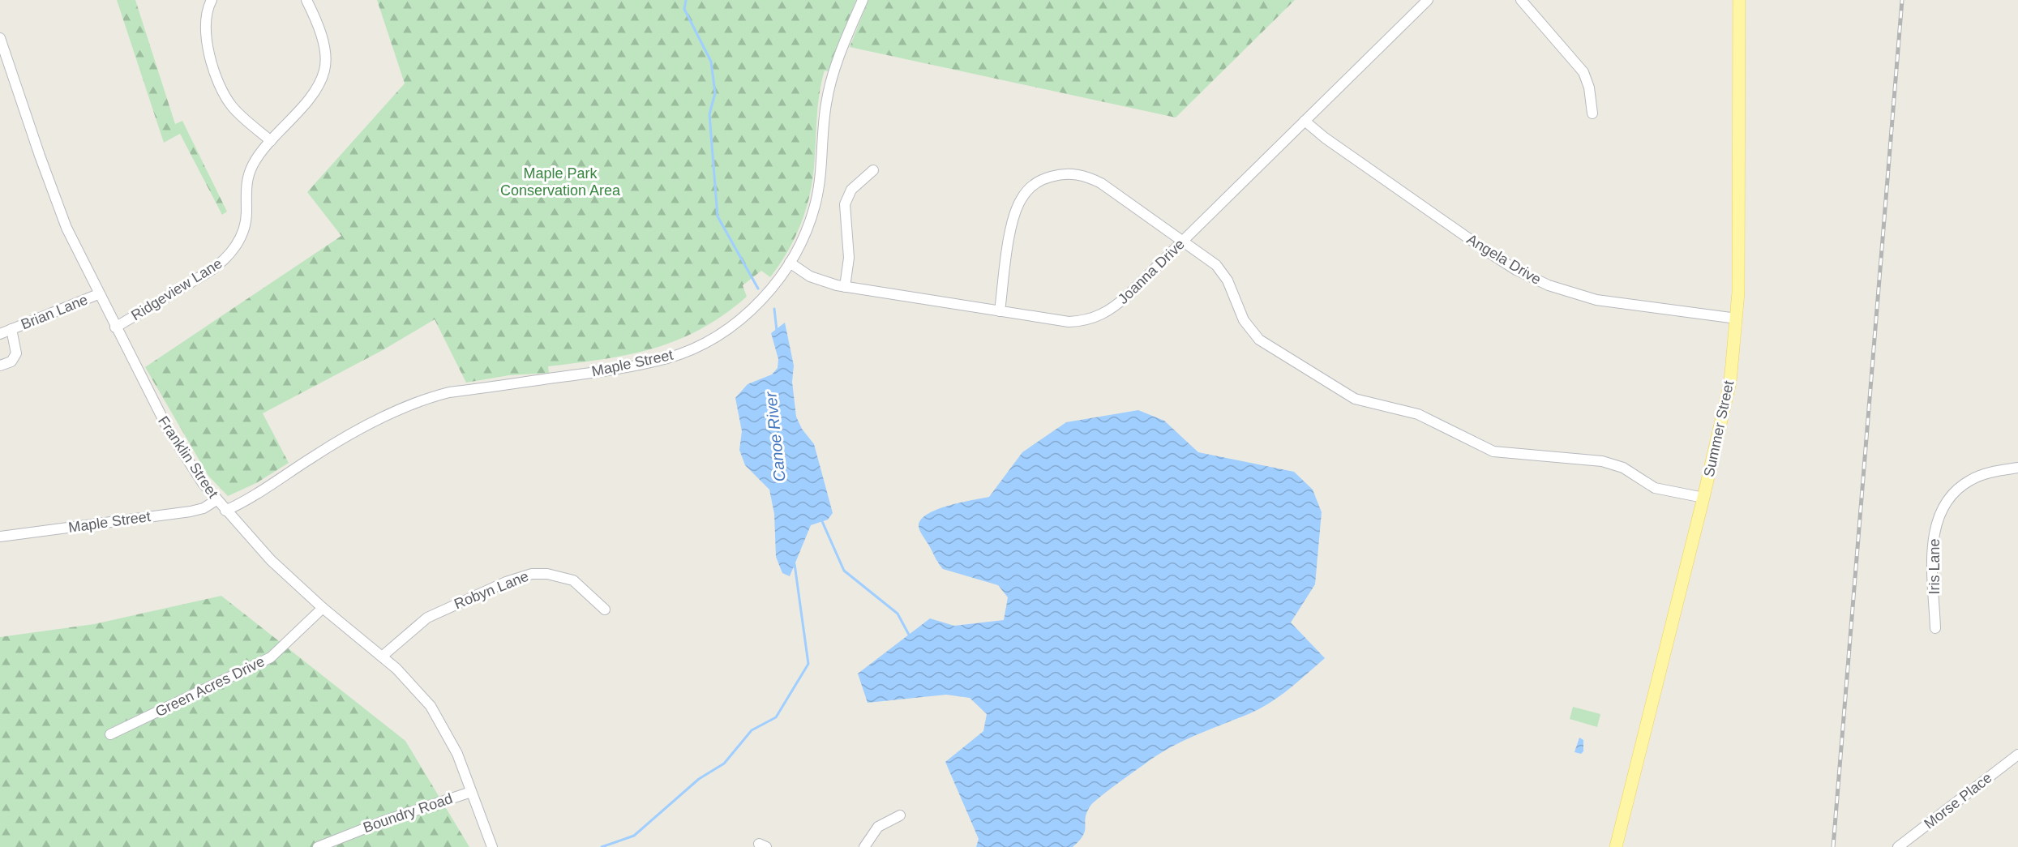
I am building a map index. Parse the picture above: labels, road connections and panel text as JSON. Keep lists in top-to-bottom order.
{
  "streets": {
    "main road": ["Summer Street"],
    "street": [
      "Angela Drive",
      "Joanna Drive",
      "Ridgeview Lane",
      "Brian Lane",
      "Maple Street",
      "Franklin Street",
      "Iris Lane",
      "Robyn Lane",
      "Green Acres Drive",
      "Morse Place",
      "Boundry Road"
    ]
  },
  "crossings": [
    ["Angela Drive", "Joanna Drive"],
    ["Angela Drive", "Summer Street"],
    ["Joanna Drive", "Maple Street"],
    ["Ridgeview Lane", "Franklin Street"],
    ["Brian Lane", "Franklin Street"],
    ["Maple Street", "Franklin Street"],
    ["Franklin Street", "Robyn Lane"],
    ["Franklin Street", "Green Acres Drive"],
    ["Franklin Street", "Boundry Road"]
  ],
  "water": ["Canoe River"],
  "parks": ["Maple Park Conservation Area"]
}
